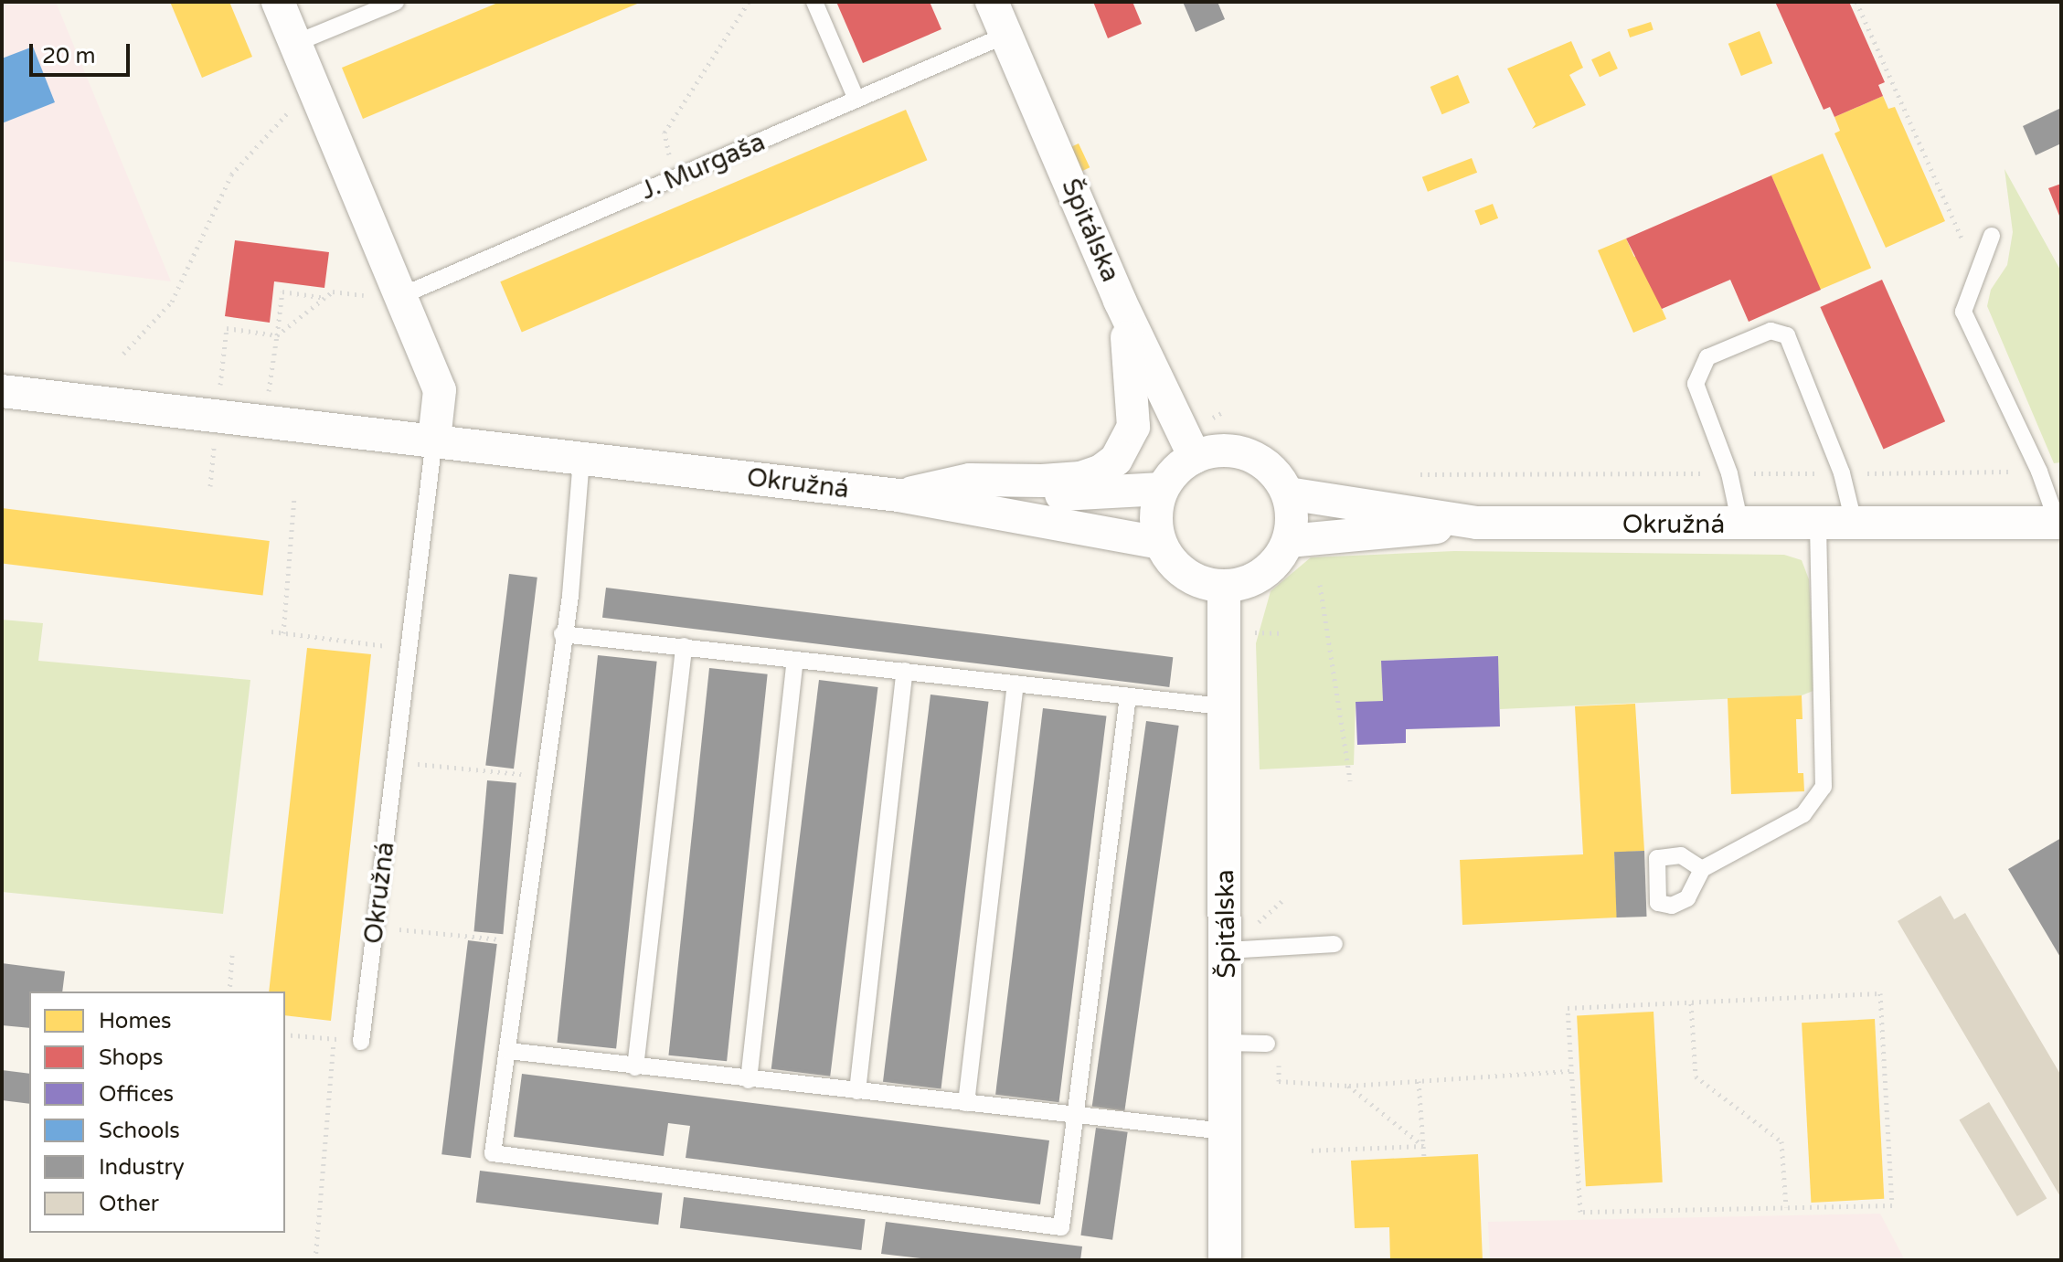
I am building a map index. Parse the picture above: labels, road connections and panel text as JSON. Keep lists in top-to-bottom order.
{
  "streets": {
    "street": ["Špitálska", "Okružná"],
    "lane": ["J. Murgaša"]
  },
  "crossings": [
    ["J. Murgaša", "Špitálska"],
    ["Špitálska", "Okružná"]
  ],
  "legend": [
    "Homes",
    "Shops",
    "Offices",
    "Schools",
    "Industry",
    "Other"
  ],
  "scale_bar": "20 m"
}
